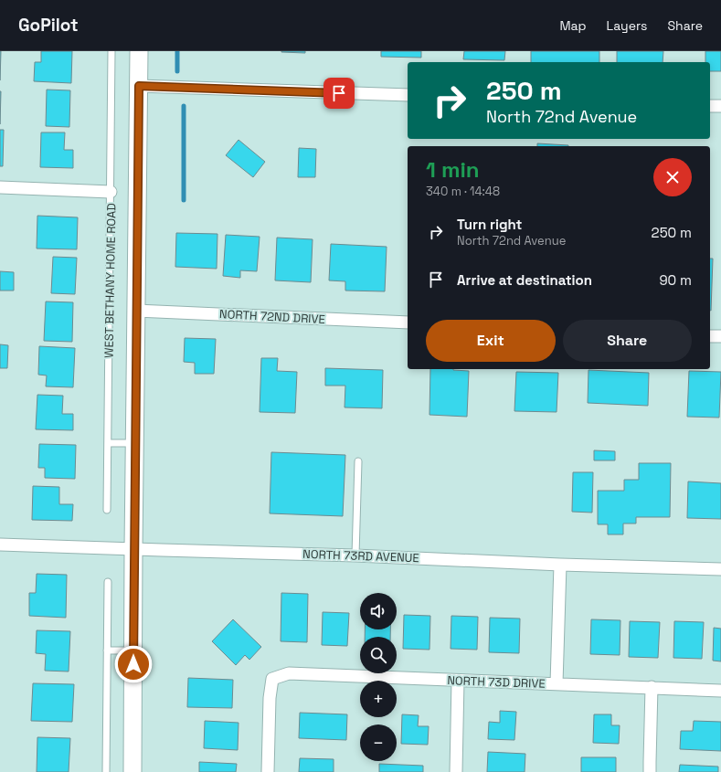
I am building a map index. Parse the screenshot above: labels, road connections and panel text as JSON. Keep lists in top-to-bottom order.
{
  "streets": {
    "street": ["NORTH 72ND DRIVE", "NORTH 73RD AVENUE", "NORTH 73D DRIVE"],
    "lane": ["WEST BETHANY HOME ROAD"]
  },
  "page": {
    "header": "GoPilot",
    "nav": ["Map", "Layers", "Share"],
    "turn": ["250 m", "North 72nd Avenue"],
    "heading": ["1 min", "340 m · 14:48"],
    "list": [
      {
        "name": "Turn right",
        "note": "North 72nd Avenue",
        "value": "250 m"
      },
      {
        "name": "Arrive at destination",
        "value": "90 m"
      }
    ],
    "buttons": ["Exit", "Share"],
    "map_buttons": ["+", "−"]
  }
}
